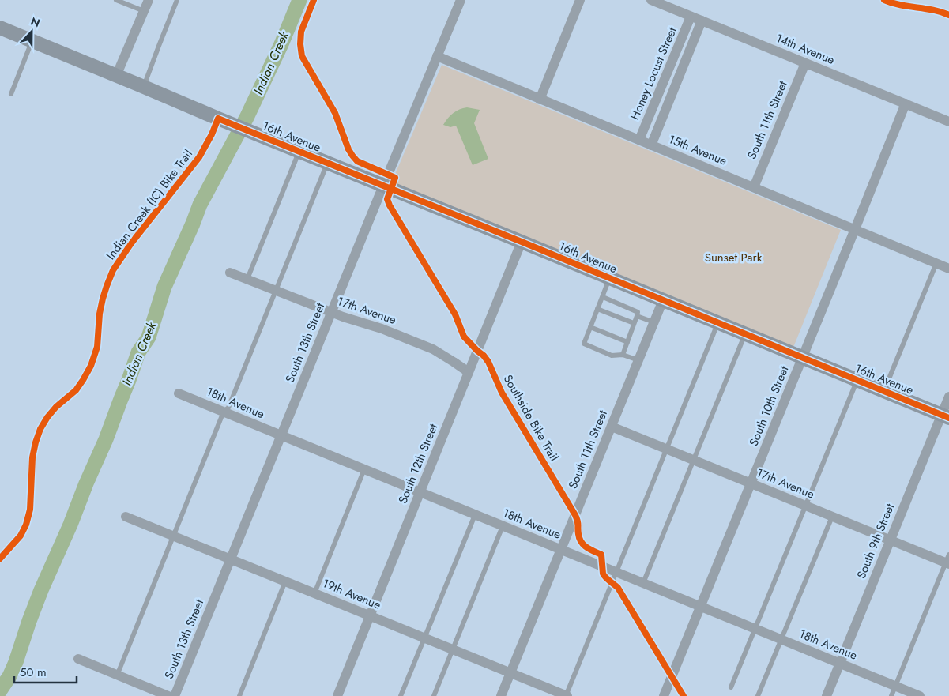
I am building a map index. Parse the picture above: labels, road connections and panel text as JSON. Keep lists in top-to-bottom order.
{
  "streets": {
    "street": [
      "14th Avenue",
      "Honey Locust Street",
      "South 11th Street",
      "16th Avenue",
      "15th Avenue",
      "17th Avenue",
      "South 13th Street",
      "18th Avenue",
      "South 10th Street",
      "South 12th Street",
      "South 9th Street",
      "19th Avenue"
    ],
    "cycle path": ["Indian Creek (IC) Bike Trail", "Southside Bike Trail"]
  },
  "crossings": [
    ["14th Avenue", "Honey Locust Street"],
    ["14th Avenue", "South 11th Street"],
    ["14th Avenue", "South 10th Street"],
    ["Honey Locust Street", "15th Avenue"],
    ["South 11th Street", "16th Avenue"],
    ["South 11th Street", "15th Avenue"],
    ["South 11th Street", "17th Avenue"],
    ["South 11th Street", "18th Avenue"],
    ["South 11th Street", "19th Avenue"],
    ["16th Avenue", "South 13th Street"],
    ["16th Avenue", "South 10th Street"],
    ["16th Avenue", "South 12th Street"],
    ["16th Avenue", "South 9th Street"],
    ["15th Avenue", "South 13th Street"],
    ["15th Avenue", "South 10th Street"],
    ["17th Avenue", "South 13th Street"],
    ["17th Avenue", "South 10th Street"],
    ["17th Avenue", "South 12th Street"],
    ["17th Avenue", "South 9th Street"],
    ["South 13th Street", "18th Avenue"],
    ["South 13th Street", "19th Avenue"],
    ["18th Avenue", "South 10th Street"],
    ["18th Avenue", "South 12th Street"],
    ["18th Avenue", "South 9th Street"],
    ["South 12th Street", "19th Avenue"]
  ],
  "water": ["Indian Creek"],
  "parks": ["Sunset Park"],
  "scale_bar": "50 m",
  "north": "top"
}
